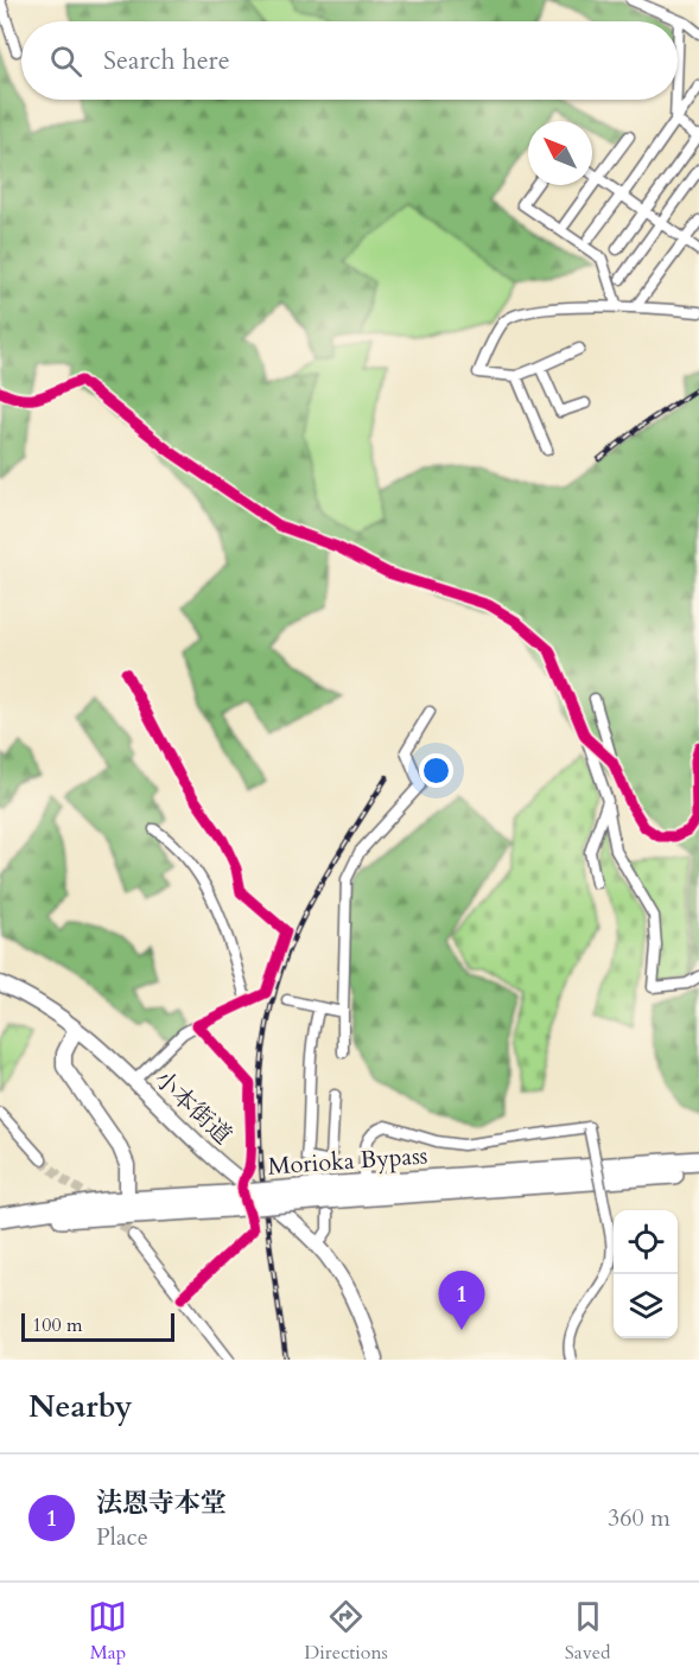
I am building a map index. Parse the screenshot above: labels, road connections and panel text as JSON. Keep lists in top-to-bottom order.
{
  "streets": {
    "highway": ["Morioka Bypass"],
    "street": ["小本街道"]
  },
  "scale_bar": "100 m",
  "north": "top left",
  "page": {
    "search": "Search here",
    "pins": "1",
    "scale": "100 m",
    "heading": "Nearby",
    "list": [
      {
        "mark": "1",
        "name": "法恩寺本堂",
        "note": "Place",
        "value": "360 m"
      }
    ],
    "nav": ["Map", "Directions", "Saved"]
  }
}
